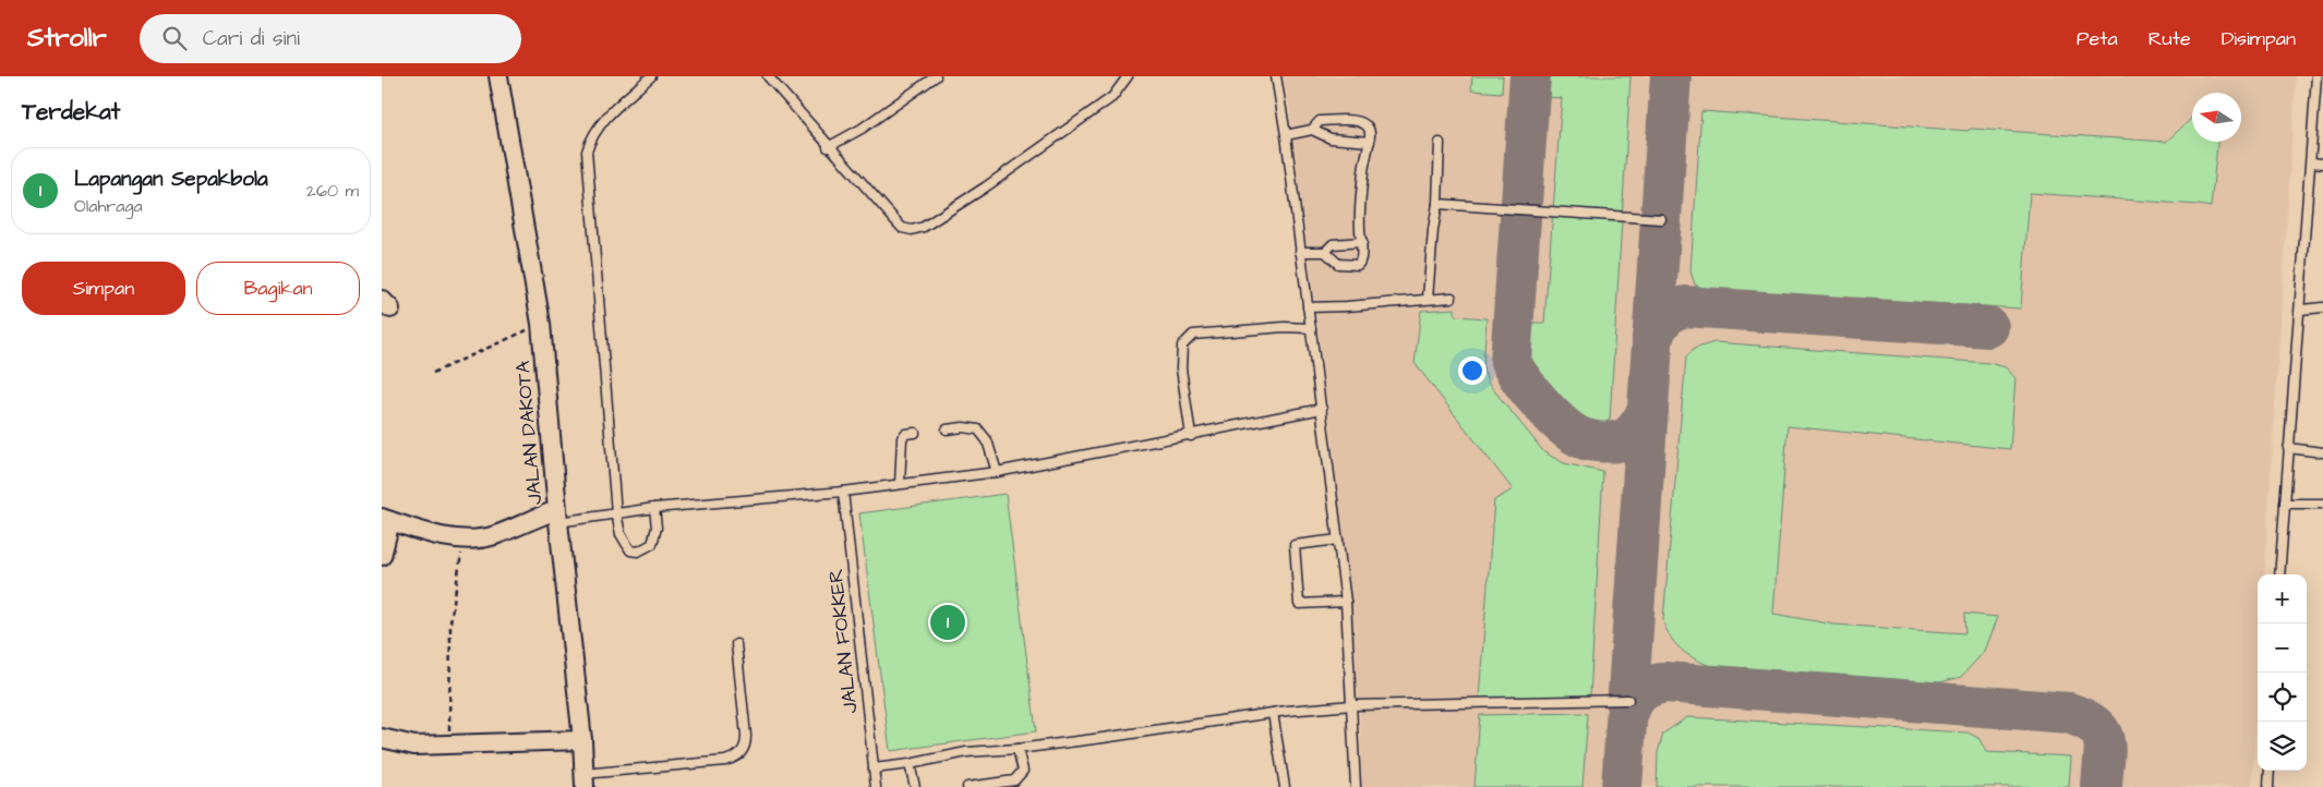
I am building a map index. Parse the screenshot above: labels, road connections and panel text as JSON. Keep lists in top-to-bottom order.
{
  "streets": {
    "street": ["JALAN DAKOTA"],
    "lane": ["JALAN FOKKER"]
  },
  "north": "left",
  "page": {
    "header": "Strollr",
    "search": "Cari di sini",
    "nav": ["Peta", "Rute", "Disimpan"],
    "heading": "Terdekat",
    "list": [
      {
        "mark": "1",
        "name": "Lapangan Sepakbola",
        "note": "Olahraga",
        "value": "260 m"
      }
    ],
    "buttons": ["Simpan", "Bagikan"],
    "map_buttons": ["+", "−"],
    "pins": "1"
  }
}
